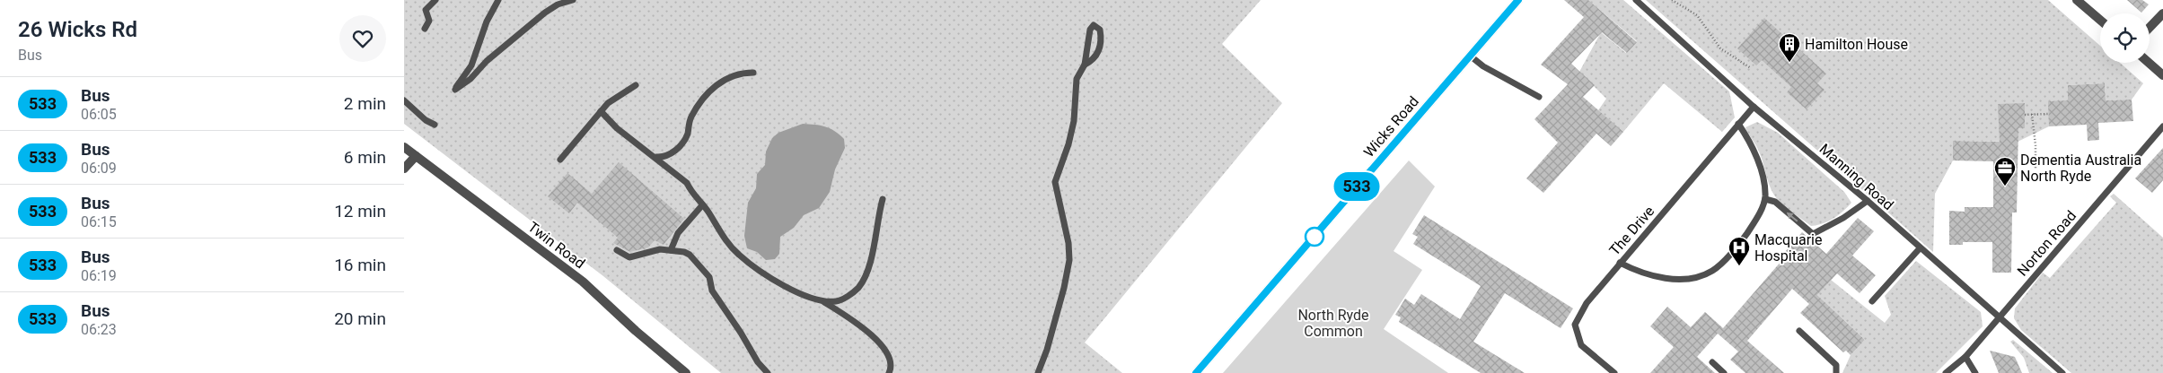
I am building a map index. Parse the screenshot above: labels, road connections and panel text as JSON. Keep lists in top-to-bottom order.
{
  "streets": {
    "main road": ["Wicks Road"],
    "street": ["Twin Road"],
    "lane": ["Manning Road", "The Drive", "Norton Road"]
  },
  "crossings": [
    ["Manning Road", "The Drive"],
    ["Manning Road", "Norton Road"]
  ],
  "parks": ["North Ryde Common"],
  "places": {
    "building": ["Hamilton House"],
    "office": ["Dementia Australia North Ryde"],
    "hospital": ["Macquarie Hospital"]
  },
  "lines": ["bus line 533"],
  "page": {
    "heading": ["26 Wicks Rd", "Bus"],
    "on_map": "533",
    "list": [
      {
        "mark": "533",
        "name": "Bus",
        "note": "06:05",
        "value": "2 min"
      },
      {
        "mark": "533",
        "name": "Bus",
        "note": "06:09",
        "value": "6 min"
      },
      {
        "mark": "533",
        "name": "Bus",
        "note": "06:15",
        "value": "12 min"
      },
      {
        "mark": "533",
        "name": "Bus",
        "note": "06:19",
        "value": "16 min"
      },
      {
        "mark": "533",
        "name": "Bus",
        "note": "06:23",
        "value": "20 min"
      }
    ]
  }
}
